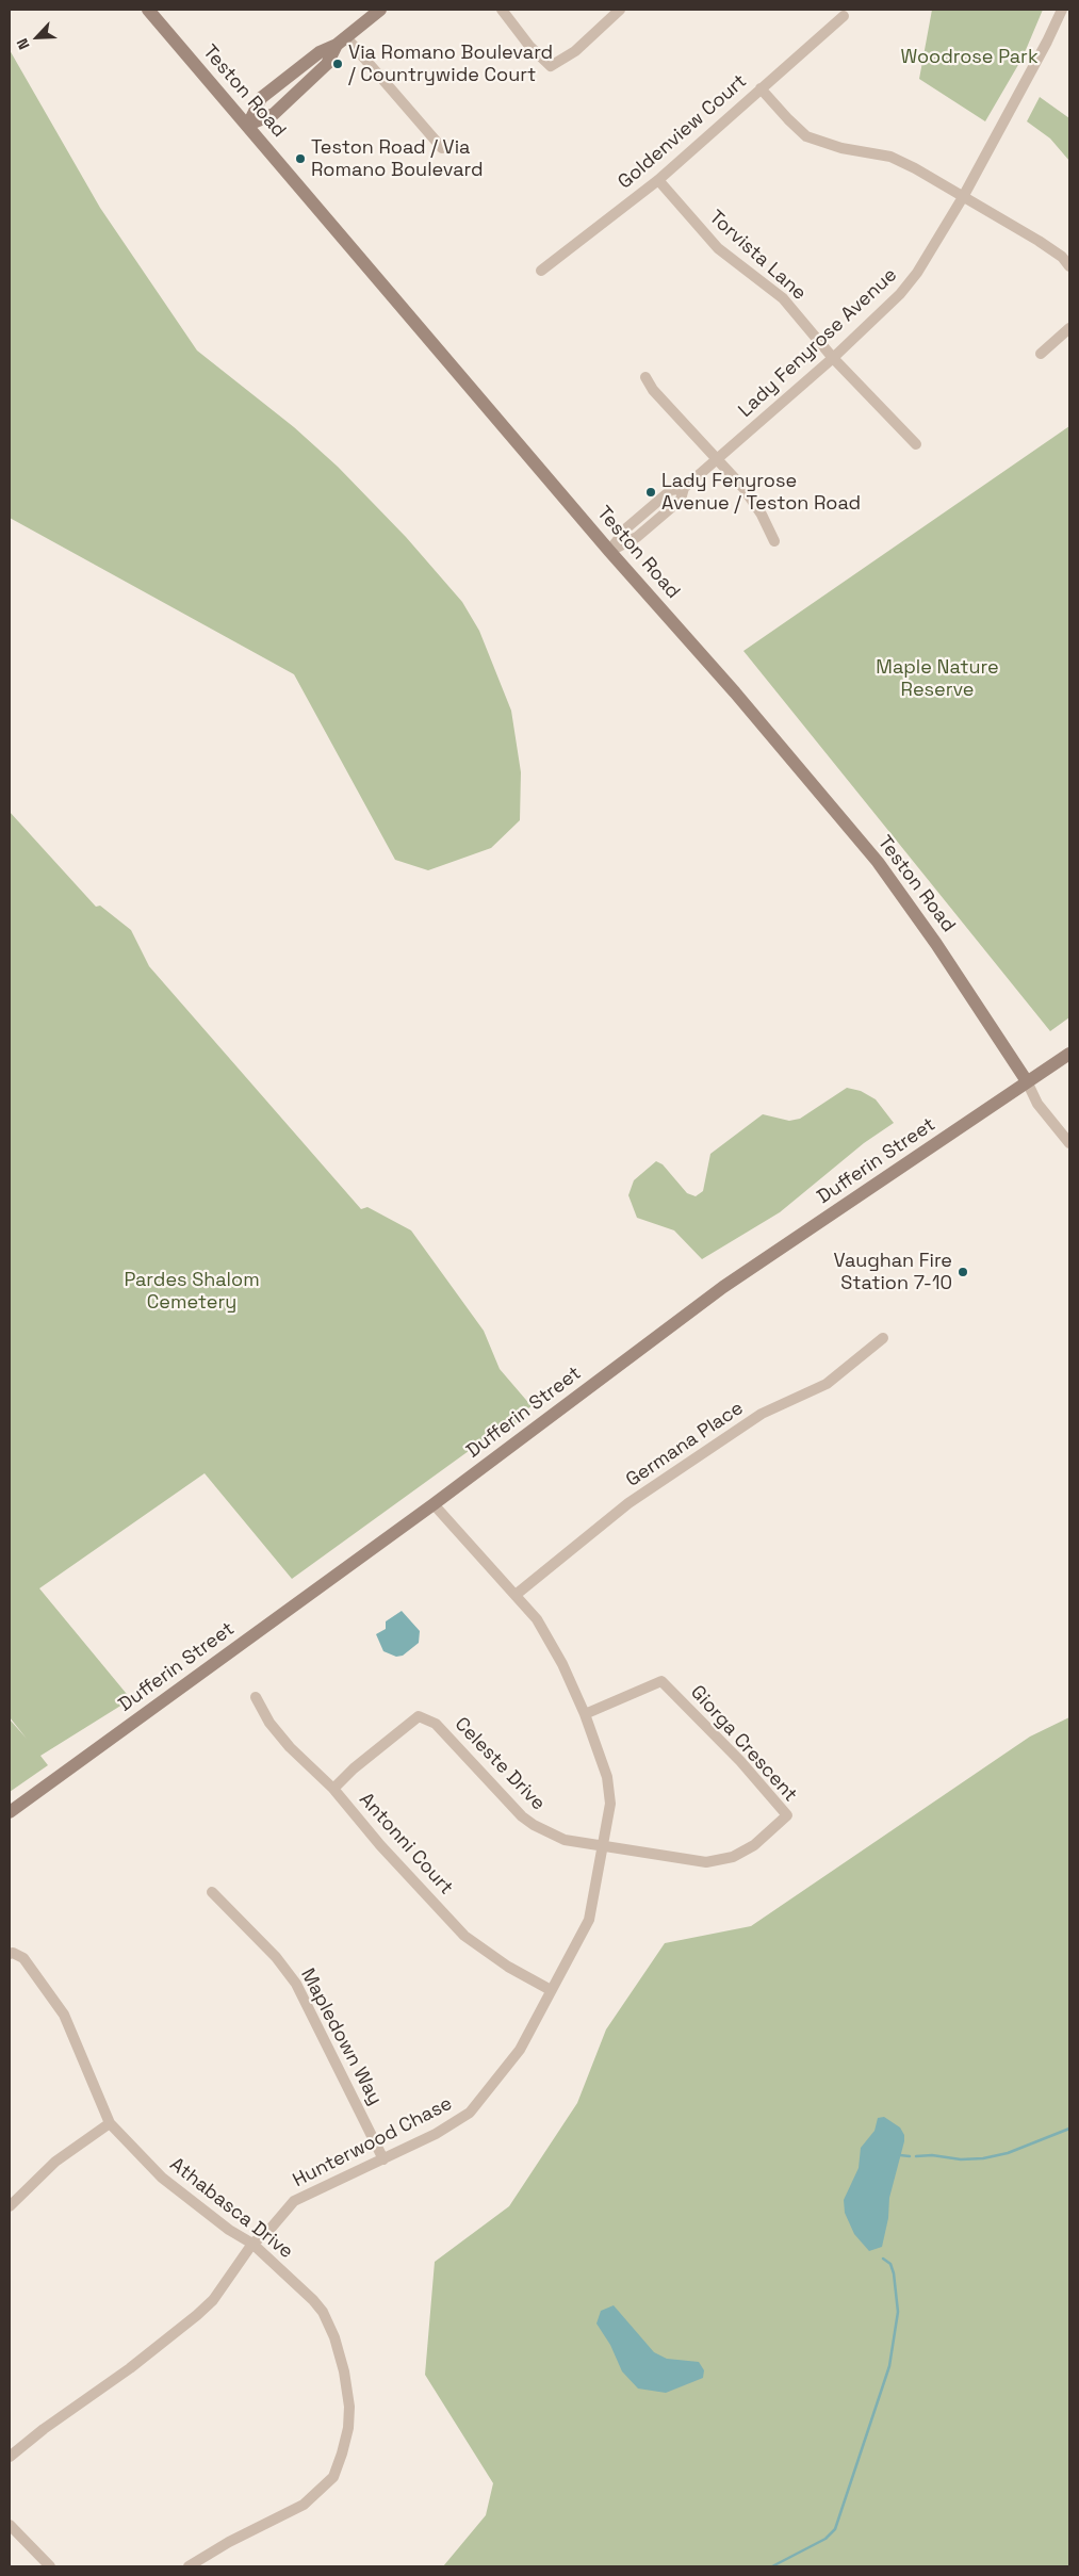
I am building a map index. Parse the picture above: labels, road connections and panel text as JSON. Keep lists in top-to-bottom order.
{
  "streets": {
    "main road": ["Teston Road", "Dufferin Street"],
    "street": [
      "Goldenview Court",
      "Torvista Lane",
      "Lady Fenyrose Avenue",
      "Germana Place",
      "Giorga Crescent",
      "Celeste Drive",
      "Antonni Court",
      "Mapledown Way",
      "Hunterwood Chase",
      "Athabasca Drive"
    ]
  },
  "crossings": [
    ["Teston Road", "Lady Fenyrose Avenue"],
    ["Teston Road", "Dufferin Street"],
    ["Goldenview Court", "Torvista Lane"],
    ["Torvista Lane", "Lady Fenyrose Avenue"],
    ["Dufferin Street", "Hunterwood Chase"],
    ["Germana Place", "Hunterwood Chase"],
    ["Giorga Crescent", "Celeste Drive"],
    ["Giorga Crescent", "Hunterwood Chase"],
    ["Celeste Drive", "Antonni Court"],
    ["Celeste Drive", "Hunterwood Chase"],
    ["Antonni Court", "Hunterwood Chase"],
    ["Mapledown Way", "Hunterwood Chase"],
    ["Hunterwood Chase", "Athabasca Drive"]
  ],
  "parks": ["Woodrose Park", "Maple Nature Reserve", "Pardes Shalom Cemetery"],
  "places": [
    "Via Romano Boulevard / Countrywide Court",
    "Teston Road / Via Romano Boulevard",
    "Lady Fenyrose Avenue / Teston Road",
    "Vaughan Fire Station 7-10"
  ],
  "north": "bottom left"
}
